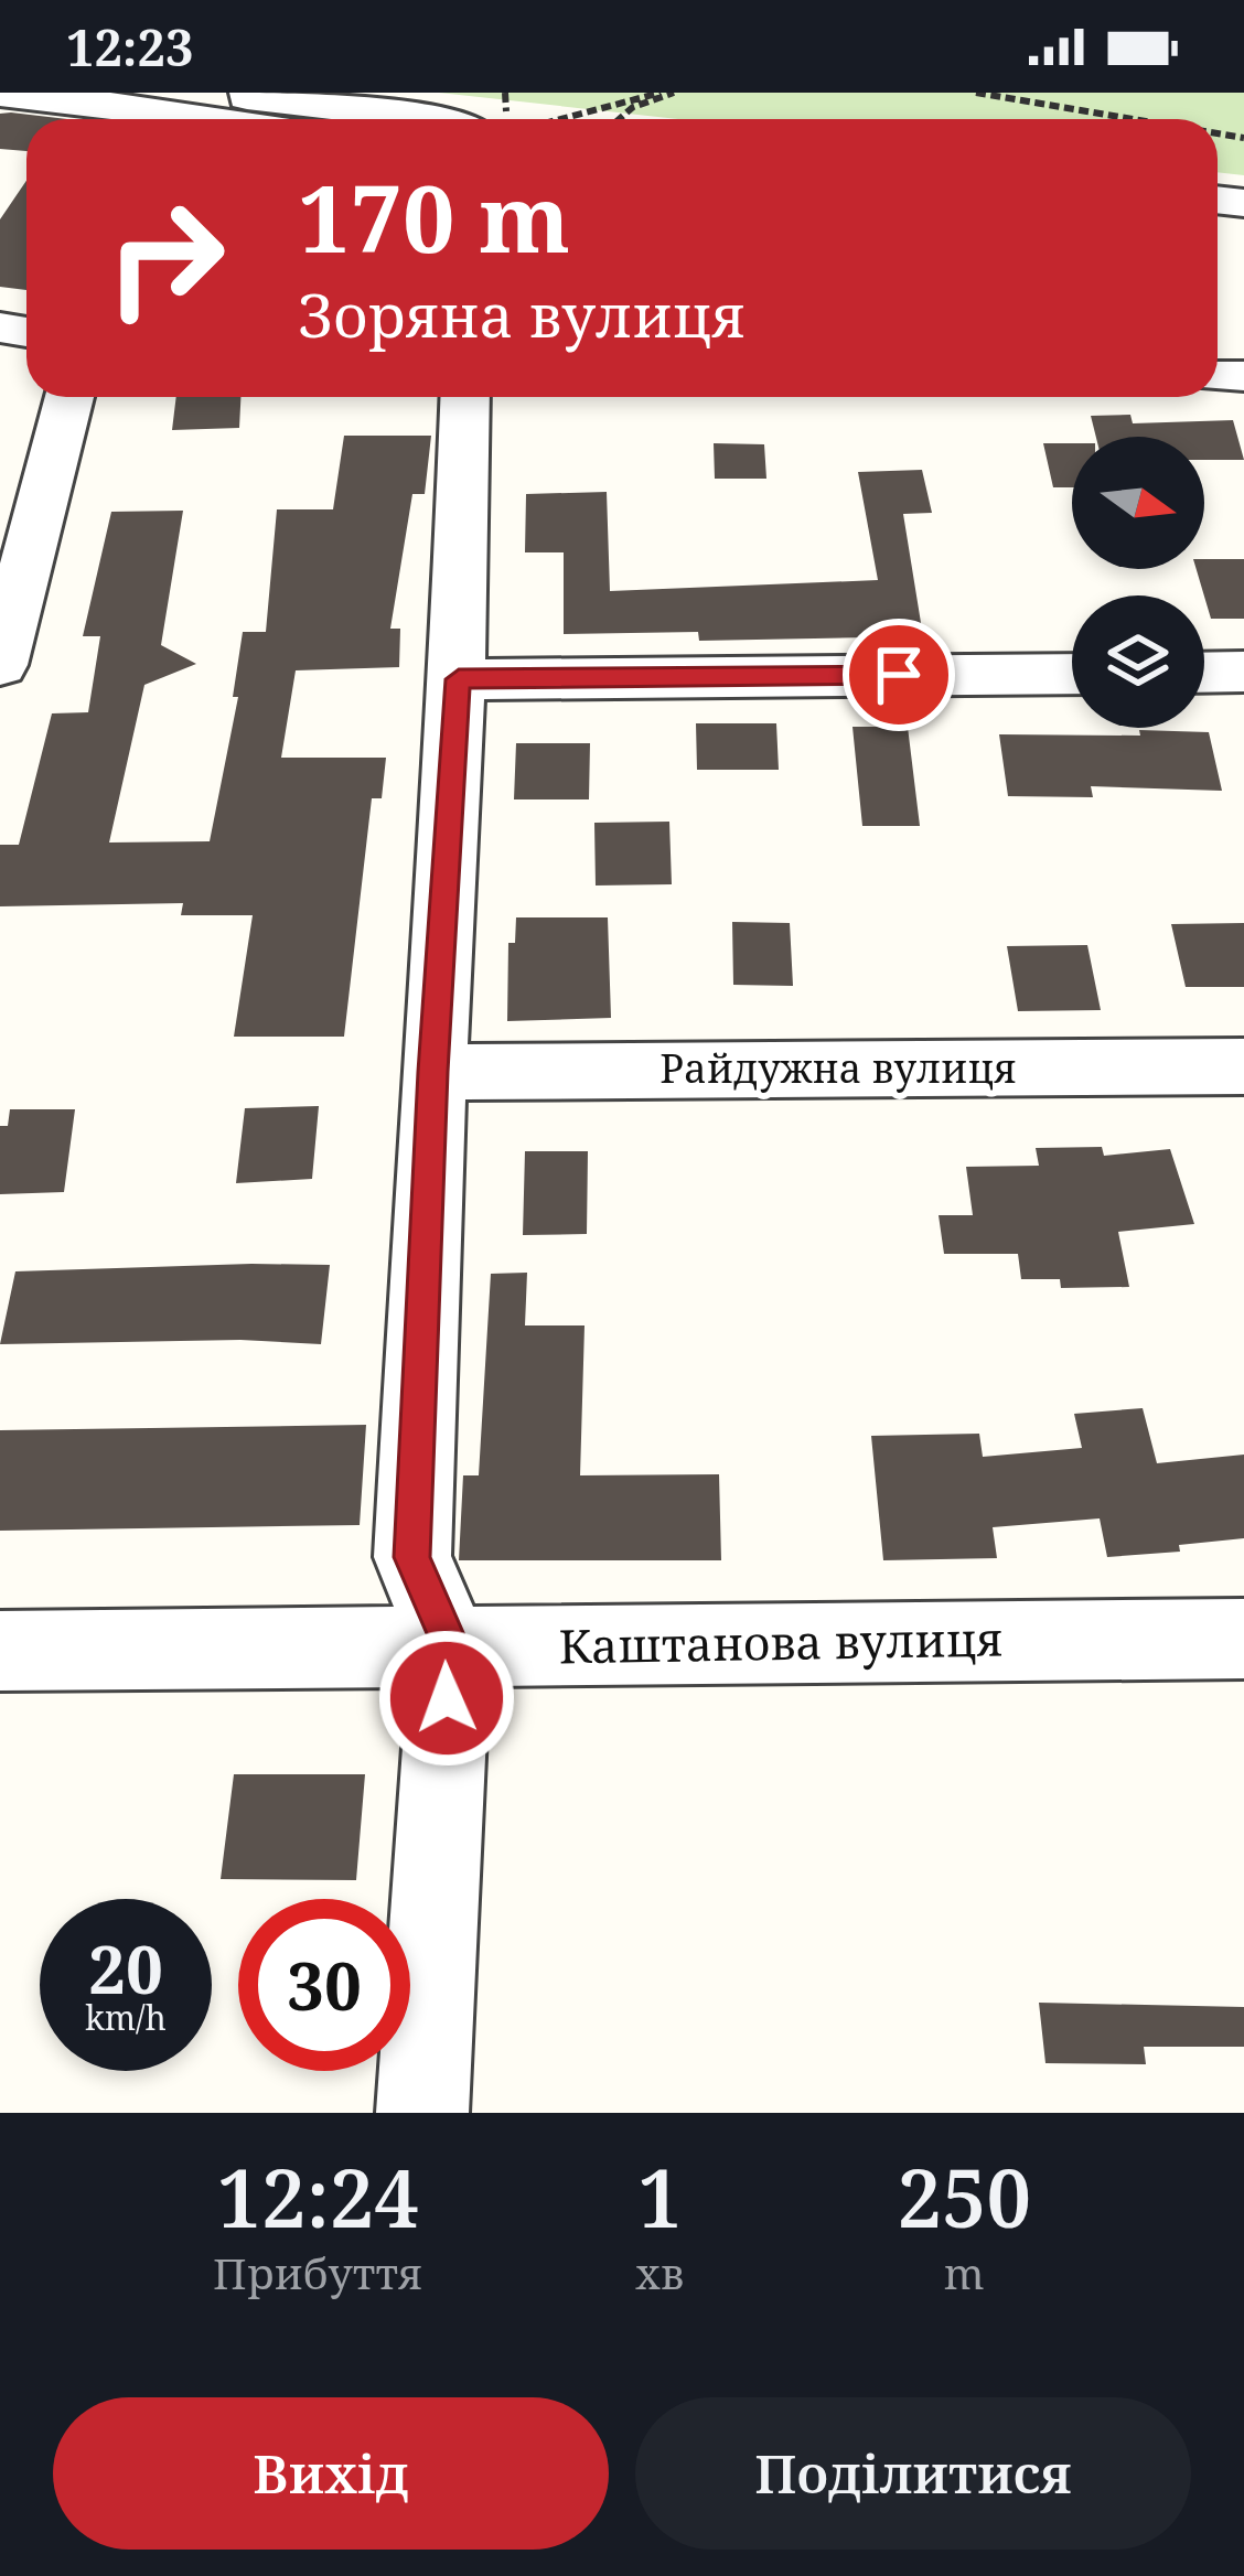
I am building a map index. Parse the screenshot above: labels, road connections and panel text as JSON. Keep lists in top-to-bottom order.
{
  "streets": {
    "street": ["Райдужна вулиця", "Каштанова вулиця"]
  },
  "north": "right",
  "page": {
    "status": "12:23",
    "turn": ["170 m", "Зоряна вулиця"],
    "speed": "20 km/h",
    "limit": "30",
    "eta": [
      "12:24",
      "Прибуття",
      "1",
      "хв",
      "250",
      "m"
    ],
    "buttons": ["Вихід", "Поділитися"]
  }
}
